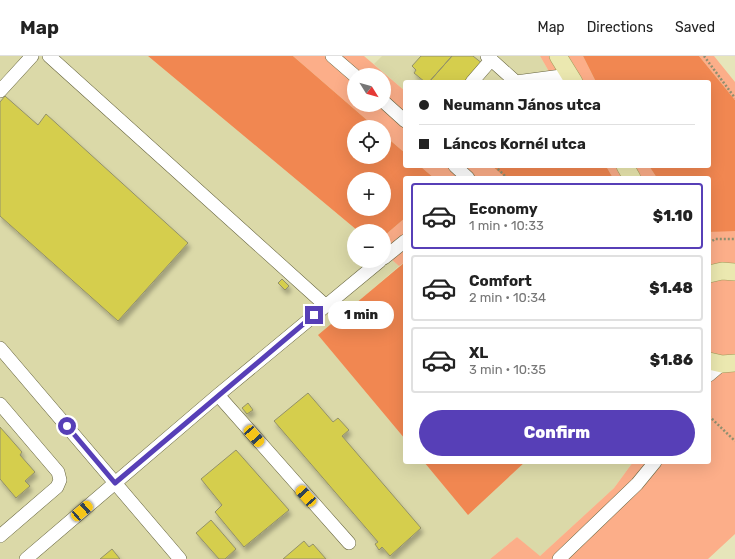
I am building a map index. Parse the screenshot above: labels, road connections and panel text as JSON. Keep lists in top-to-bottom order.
{
  "north": "bottom right",
  "page": {
    "header": "Map",
    "nav": ["Map", "Directions", "Saved"],
    "map_buttons": ["+", "−"],
    "banner": ["Neumann János utca", "Láncos Kornél utca"],
    "list": [
      {
        "name": "Economy",
        "note": "1 min · 10:33",
        "value": "$1.10"
      },
      {
        "name": "Comfort",
        "note": "2 min · 10:34",
        "value": "$1.48"
      },
      {
        "name": "XL",
        "note": "3 min · 10:35",
        "value": "$1.86"
      }
    ],
    "bubble": "1 min",
    "buttons": "Confirm"
  }
}
